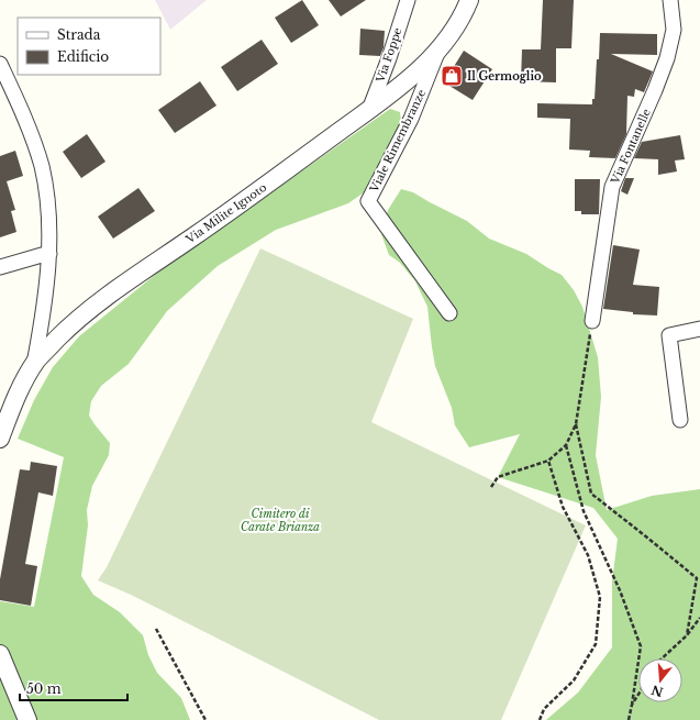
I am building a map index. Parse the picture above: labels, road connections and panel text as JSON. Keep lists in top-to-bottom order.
{
  "streets": {
    "street": [
      "Via Foppe",
      "Viale Rimembranze",
      "Via Fontanelle",
      "Via Milite Ignoto"
    ]
  },
  "crossings": [
    ["Via Foppe", "Via Milite Ignoto"],
    ["Viale Rimembranze", "Via Milite Ignoto"]
  ],
  "parks": ["Cimitero di Carate Brianza"],
  "places": {
    "shop": ["Il Germoglio"]
  },
  "legend": ["Strada", "Edificio"],
  "scale_bar": "50 m",
  "north": "bottom"
}
